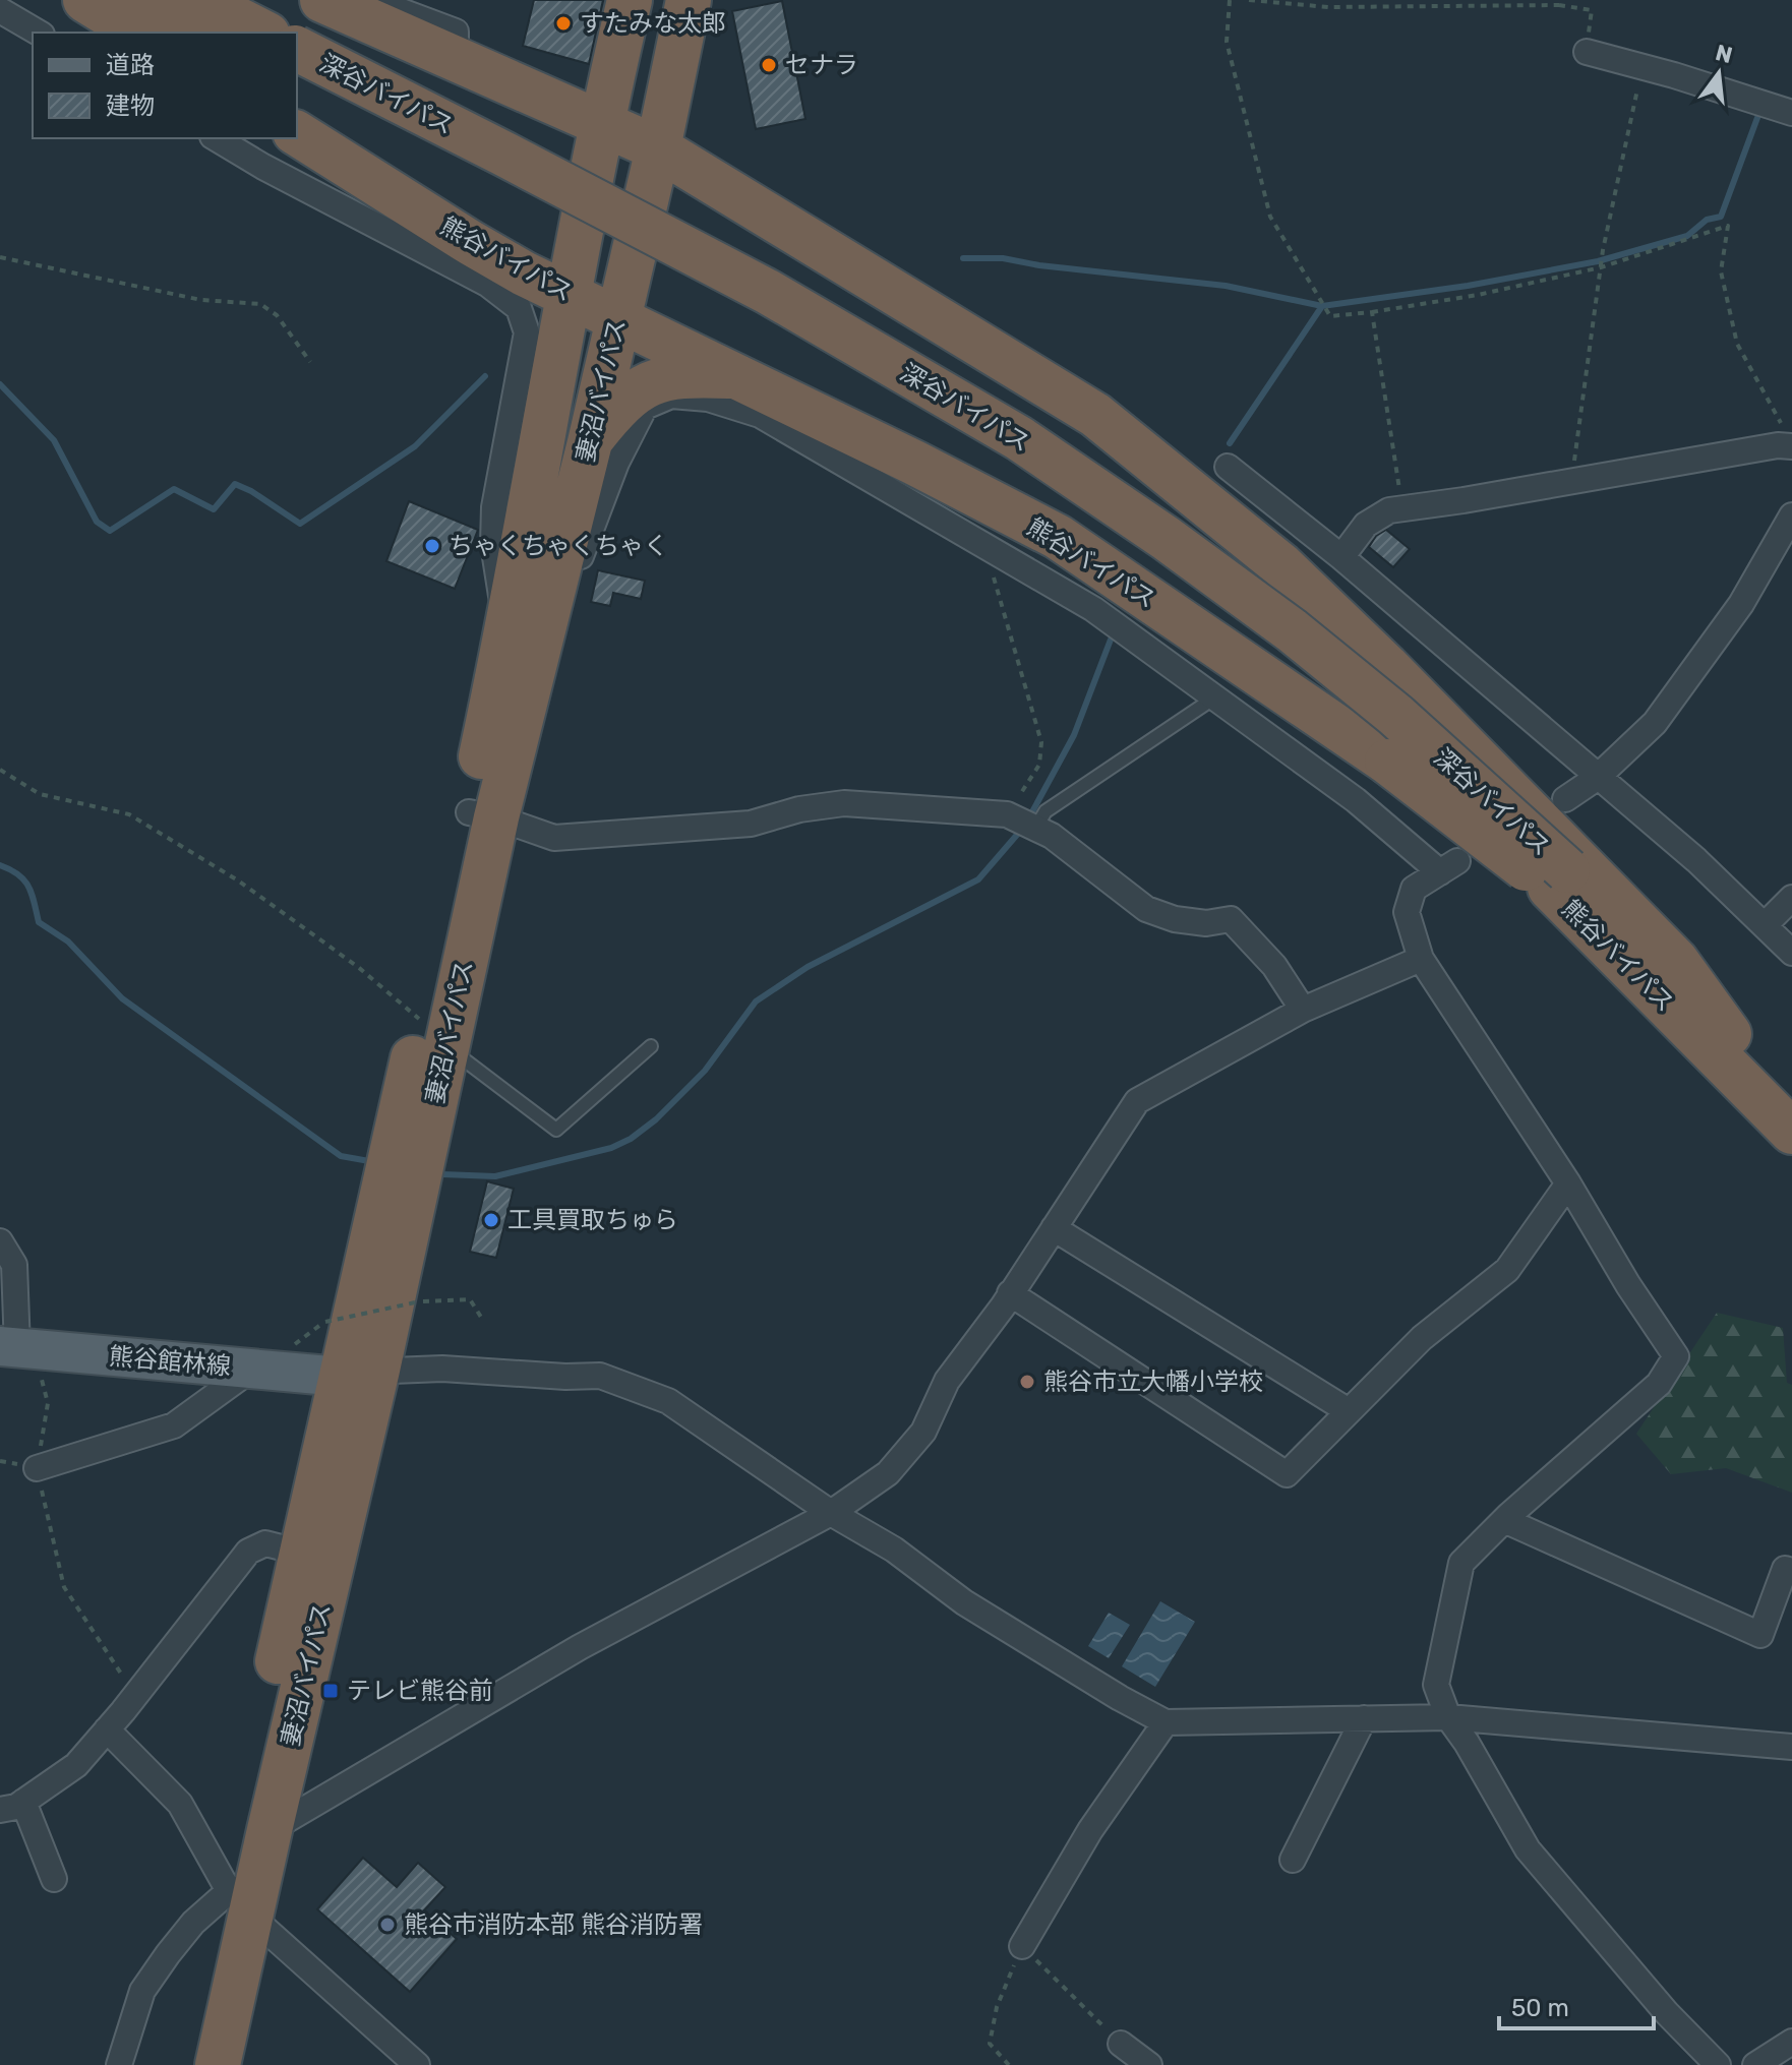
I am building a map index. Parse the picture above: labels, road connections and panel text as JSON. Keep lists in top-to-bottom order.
{
  "streets": {
    "highway": ["深谷バイパス", "熊谷バイパス", "妻沼バイパス"],
    "main road": ["熊谷館林線"]
  },
  "crossings": [
    ["深谷バイパス", "熊谷バイパス"],
    ["熊谷バイパス", "妻沼バイパス"],
    ["妻沼バイパス", "熊谷館林線"]
  ],
  "places": {
    "other": [
      "すたみな太郎",
      "セナラ",
      "ちゃくちゃくちゃく",
      "工具買取ちゅら",
      "熊谷市立大幡小学校",
      "熊谷市消防本部 熊谷消防署"
    ],
    "transit": ["テレビ熊谷前"]
  },
  "legend": ["道路", "建物"],
  "scale_bar": "50 m",
  "north": "top"
}
